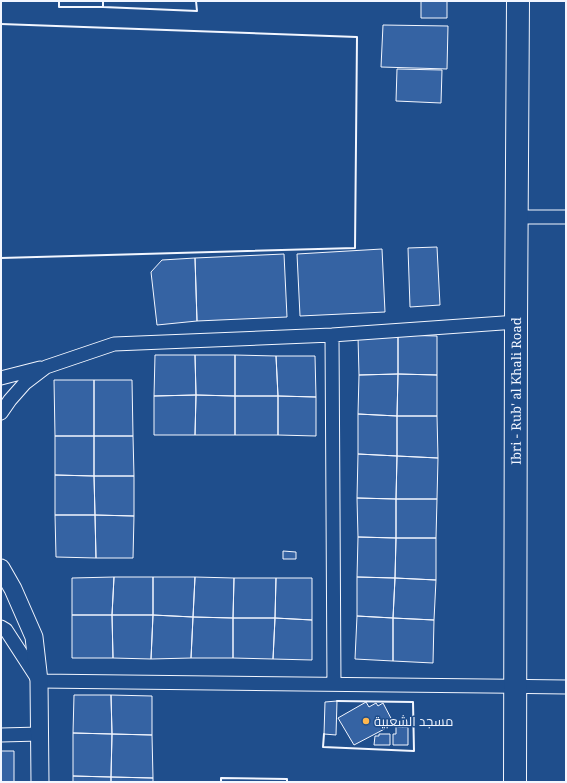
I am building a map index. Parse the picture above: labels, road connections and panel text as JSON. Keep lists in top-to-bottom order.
{
  "streets": {
    "highway": ["Ibri - Rub' al Khali Road"]
  },
  "places": ["مسجد الشعبية"]
}
